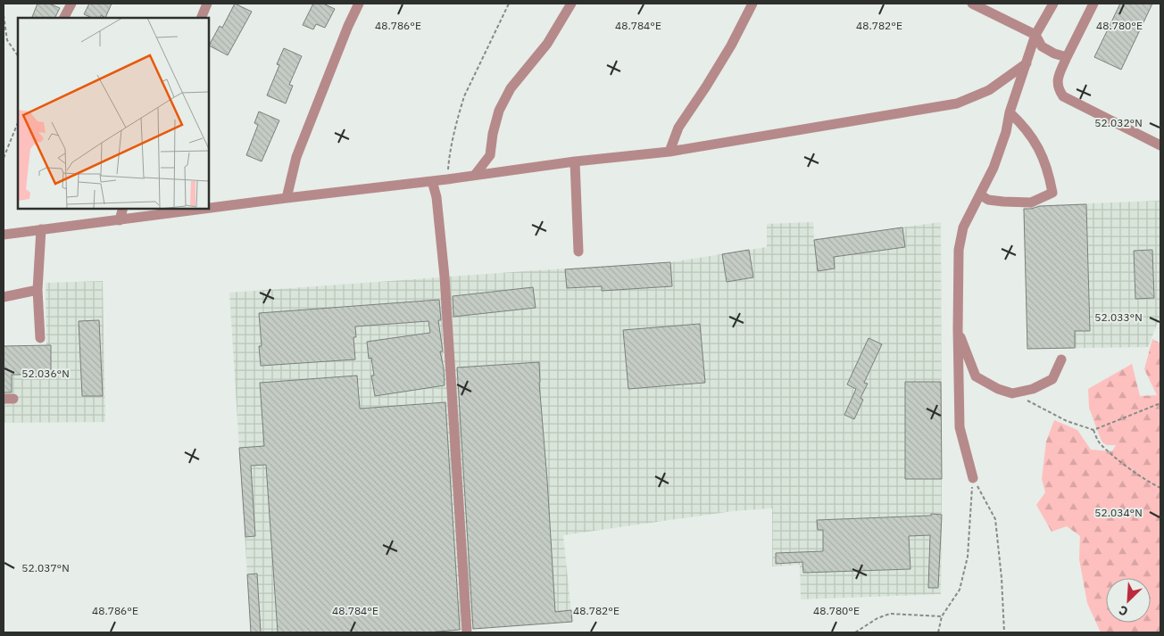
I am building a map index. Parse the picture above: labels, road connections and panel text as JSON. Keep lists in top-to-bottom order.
{
  "north": "bottom left",
  "coordinates": [
    "48.786°E",
    "48.784°E",
    "48.782°E",
    "48.780°E",
    "52.032°N",
    "52.033°N",
    "52.036°N",
    "52.034°N",
    "52.037°N"
  ]
}
